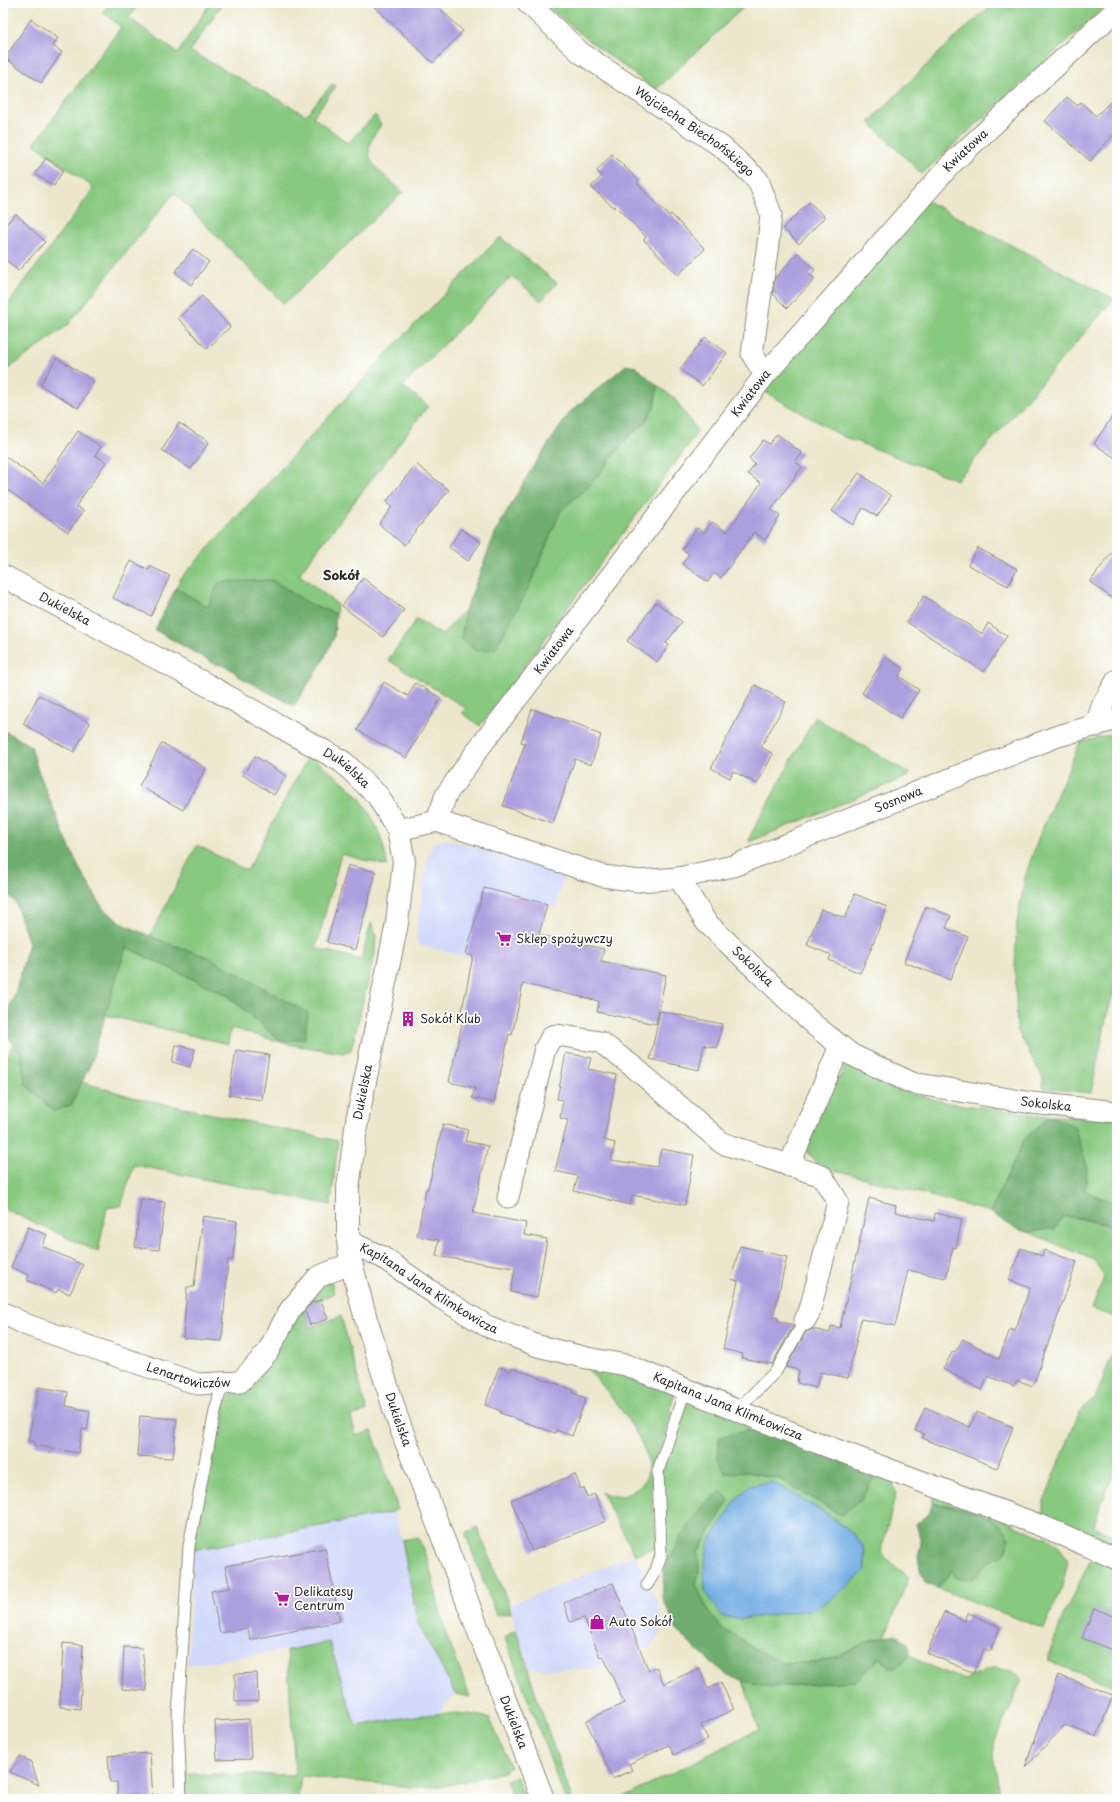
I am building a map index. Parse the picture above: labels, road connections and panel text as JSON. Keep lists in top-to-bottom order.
{
  "streets": {
    "main road": ["Dukielska"],
    "street": [
      "Wojciecha Biechońskiego",
      "Kwiatowa",
      "Sosnowa",
      "Sokolska",
      "Kapitana Jana Klimkowicza",
      "Lenartowiczów"
    ]
  },
  "crossings": [
    ["Wojciecha Biechońskiego", "Kwiatowa"],
    ["Dukielska", "Kapitana Jana Klimkowicza"],
    ["Dukielska", "Lenartowiczów"],
    ["Sosnowa", "Sokolska"]
  ],
  "districts": ["Sokół"],
  "places": {
    "supermarket": ["Sklep spożywczy", "Delikatesy Centrum"],
    "building": ["Sokół Klub"],
    "shop": ["Auto Sokół"]
  }
}
